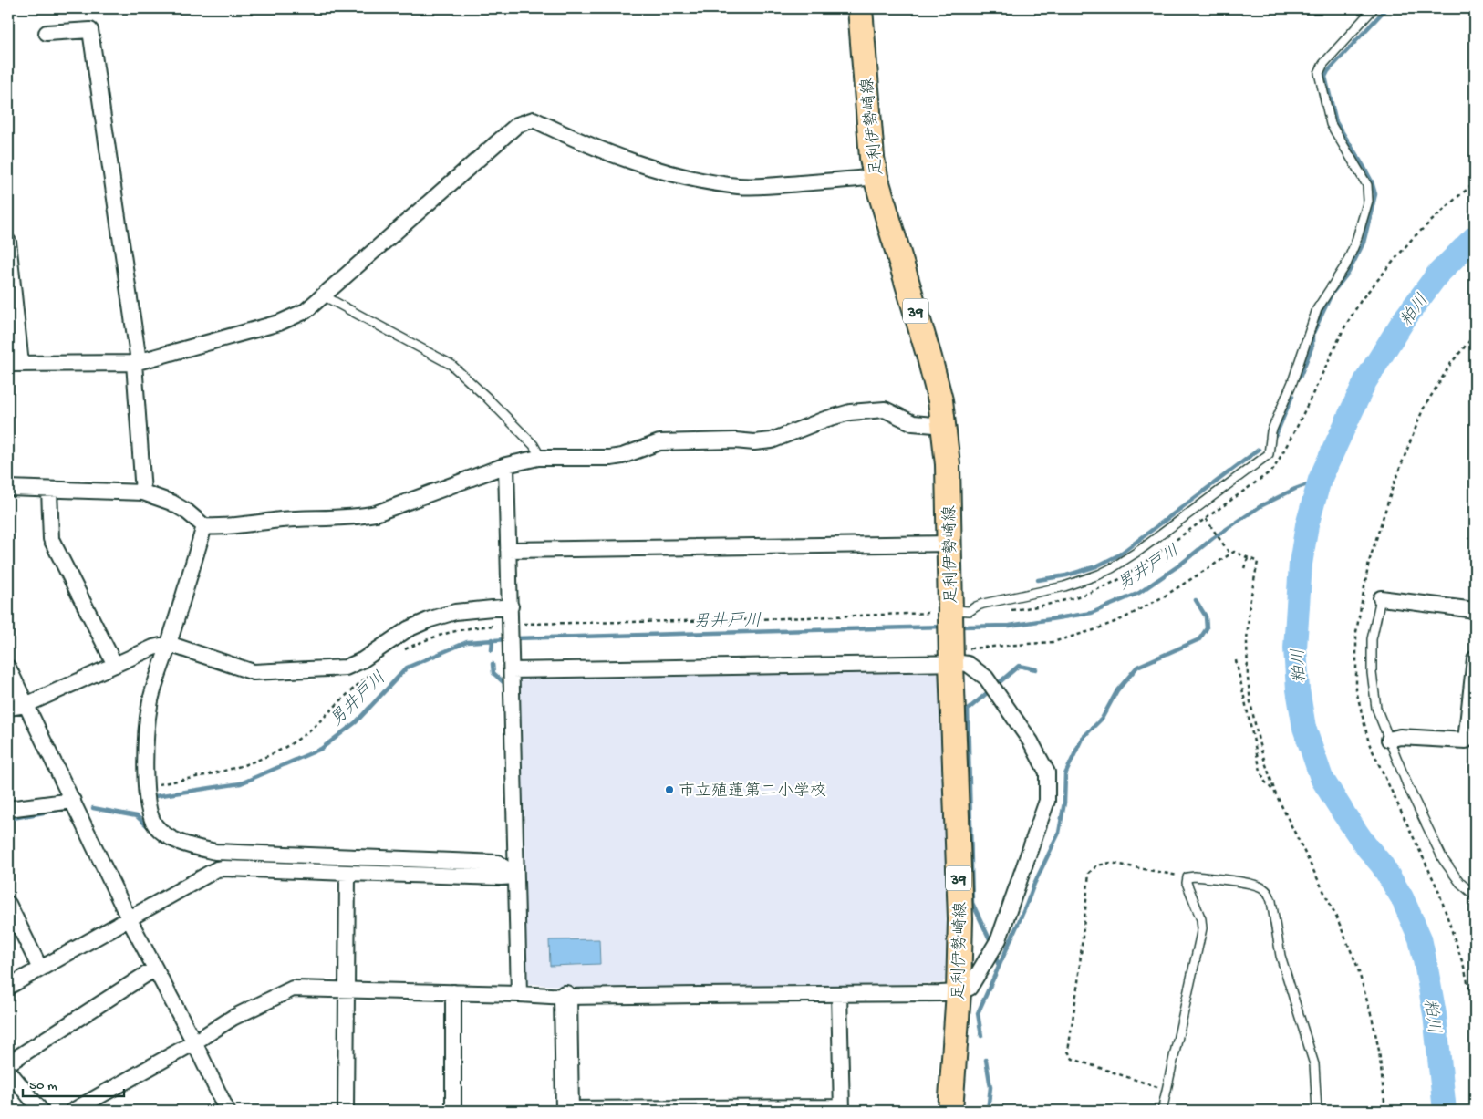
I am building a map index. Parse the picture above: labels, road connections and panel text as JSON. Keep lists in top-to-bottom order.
{
  "streets": {
    "main road": ["足利伊勢崎線", "39"]
  },
  "water": ["粕川", "男井戸川"],
  "places": ["市立殖蓮第二小学校"],
  "scale_bar": "50 m"
}
